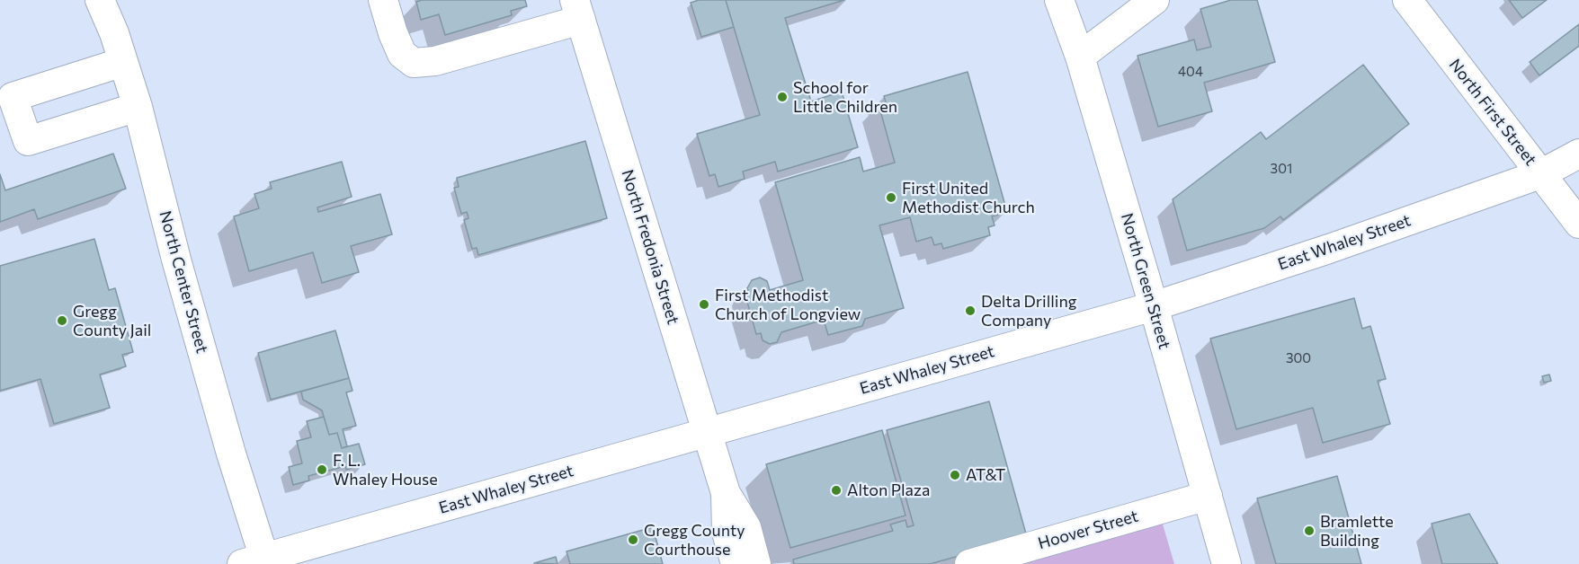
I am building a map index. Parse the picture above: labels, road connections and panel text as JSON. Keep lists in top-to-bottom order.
{
  "streets": {
    "street": [
      "North First Street",
      "East Whaley Street",
      "North Fredonia Street",
      "North Green Street",
      "North Center Street",
      "Hoover Street"
    ]
  },
  "crossings": [
    ["North First Street", "East Whaley Street"],
    ["East Whaley Street", "North Fredonia Street"],
    ["East Whaley Street", "North Green Street"],
    ["East Whaley Street", "North Center Street"],
    ["North Green Street", "Hoover Street"]
  ],
  "places": [
    "School for Little Children",
    "First United Methodist Church",
    "First Methodist Church of Longview",
    "Delta Drilling Company",
    "Gregg County Jail",
    "F. L. Whaley House",
    "AT&T",
    "Alton Plaza",
    "Bramlette Building",
    "Gregg County Courthouse"
  ],
  "house_numbers": ["404", "301", "300"]
}
